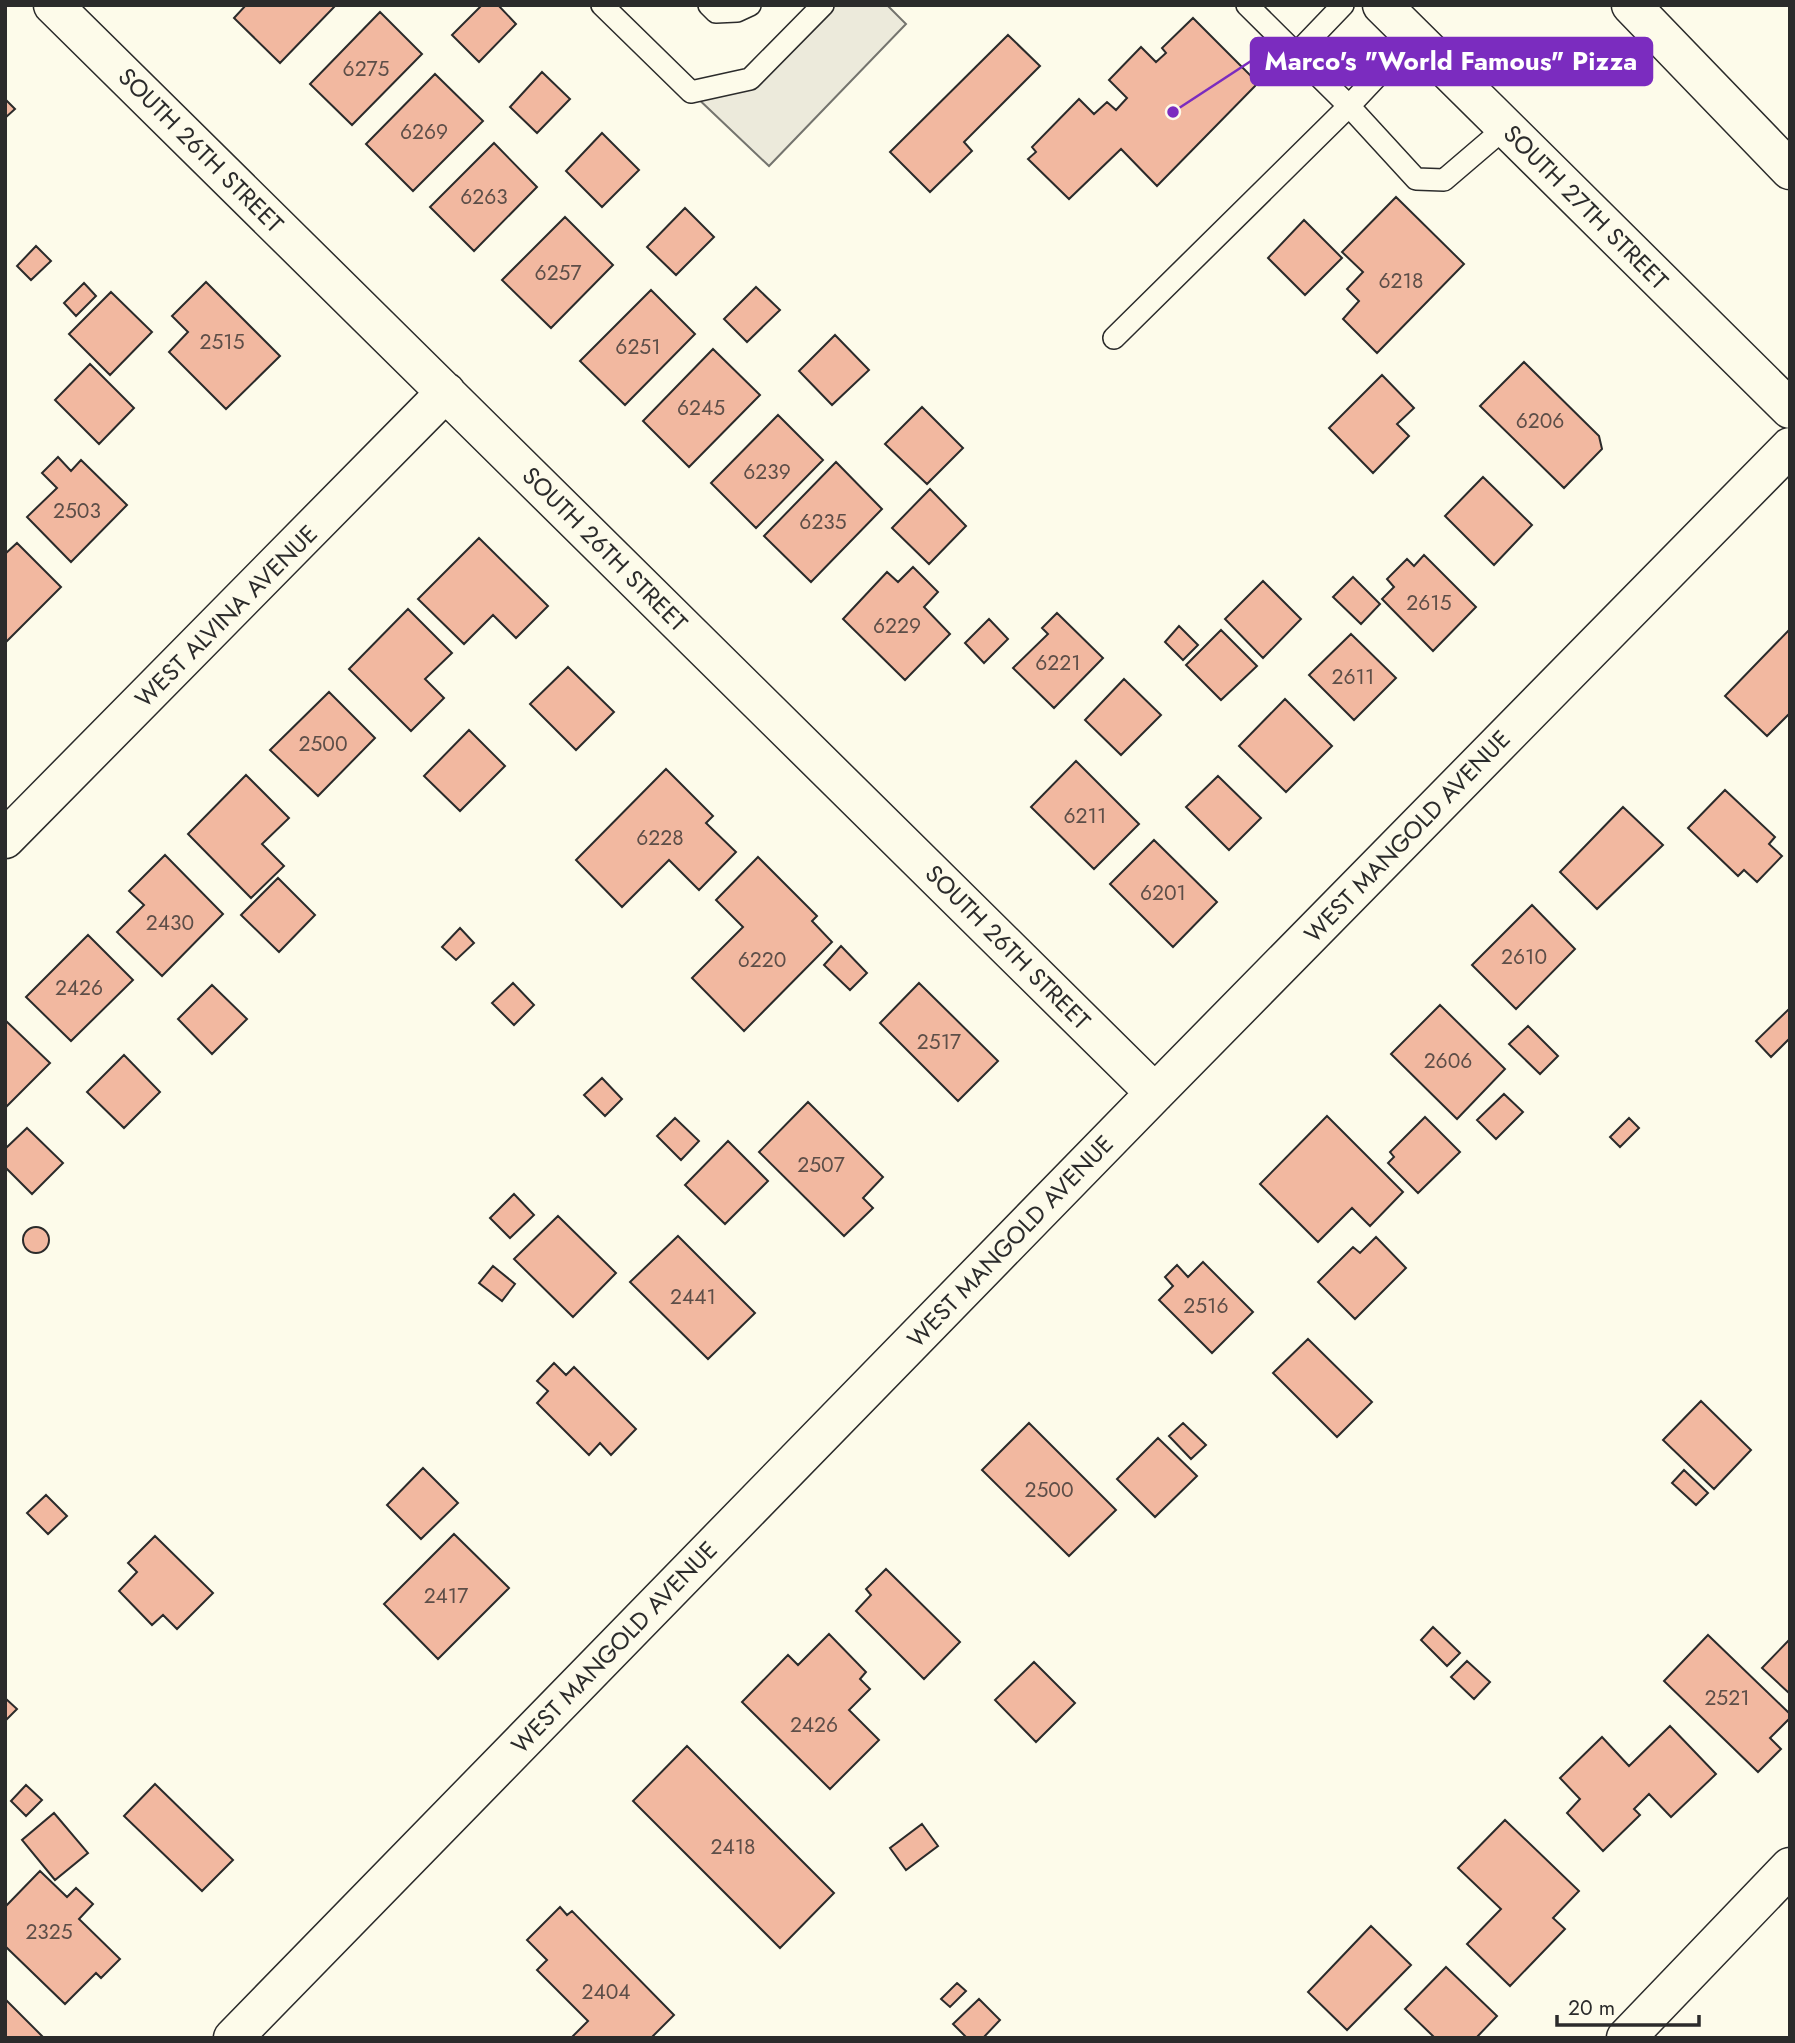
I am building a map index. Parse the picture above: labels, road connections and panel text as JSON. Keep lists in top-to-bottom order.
{
  "streets": {
    "street": [
      "SOUTH 26TH STREET",
      "SOUTH 27TH STREET",
      "WEST ALVINA AVENUE",
      "WEST MANGOLD AVENUE"
    ]
  },
  "crossings": [
    ["SOUTH 26TH STREET", "WEST ALVINA AVENUE"],
    ["SOUTH 26TH STREET", "WEST MANGOLD AVENUE"]
  ],
  "places": ["Marco's \"World Famous\" Pizza"],
  "house_numbers": [
    "6275",
    "6269",
    "6263",
    "6257",
    "6218",
    "2515",
    "6251",
    "6245",
    "6206",
    "6239",
    "2503",
    "6235",
    "2615",
    "6229",
    "6221",
    "2611",
    "2500",
    "6211",
    "6228",
    "6201",
    "2430",
    "2610",
    "6220",
    "2426",
    "2517",
    "2606",
    "2507",
    "2441",
    "2516",
    "2500",
    "2417",
    "2521",
    "2426",
    "2418",
    "2325",
    "2404"
  ],
  "scale_bar": "20 m"
}
